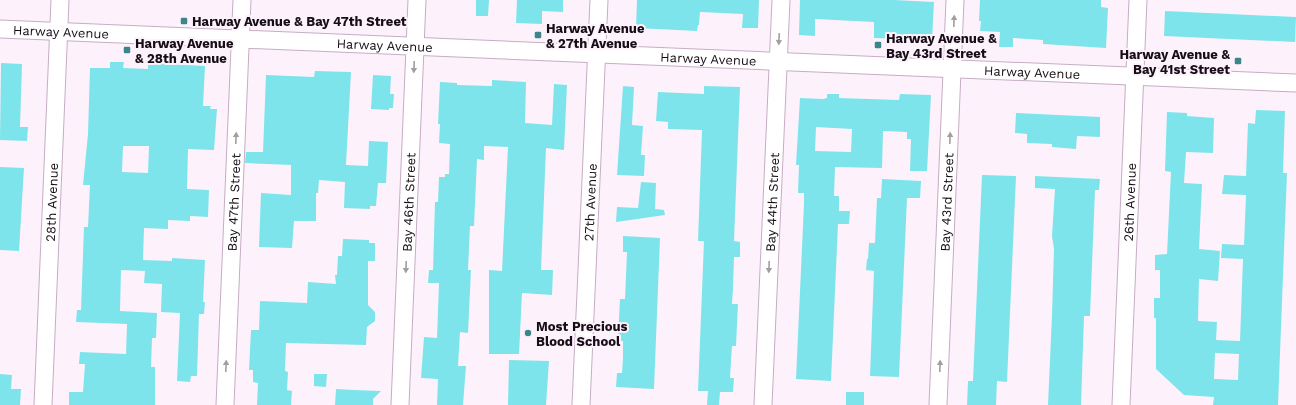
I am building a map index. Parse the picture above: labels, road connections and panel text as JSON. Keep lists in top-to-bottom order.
{
  "streets": {
    "street": [
      "Harway Avenue",
      "28th Avenue",
      "Bay 47th Street",
      "27th Avenue",
      "Bay 44th Street",
      "Bay 46th Street",
      "Bay 43rd Street",
      "26th Avenue"
    ]
  },
  "crossings": [
    ["Harway Avenue", "28th Avenue"],
    ["Harway Avenue", "Bay 47th Street"],
    ["Harway Avenue", "27th Avenue"],
    ["Harway Avenue", "Bay 44th Street"],
    ["Harway Avenue", "Bay 46th Street"],
    ["Harway Avenue", "Bay 43rd Street"],
    ["Harway Avenue", "26th Avenue"]
  ],
  "one_way": [
    "Bay 47th Street",
    "Bay 44th Street",
    "Bay 46th Street",
    "Bay 43rd Street"
  ],
  "places": {
    "transit": [
      "Harway Avenue & Bay 47th Street",
      "Harway Avenue & 27th Avenue",
      "Harway Avenue & Bay 43rd Street",
      "Harway Avenue & 28th Avenue",
      "Harway Avenue & Bay 41st Street"
    ],
    "other": ["Most Precious Blood School"]
  }
}
